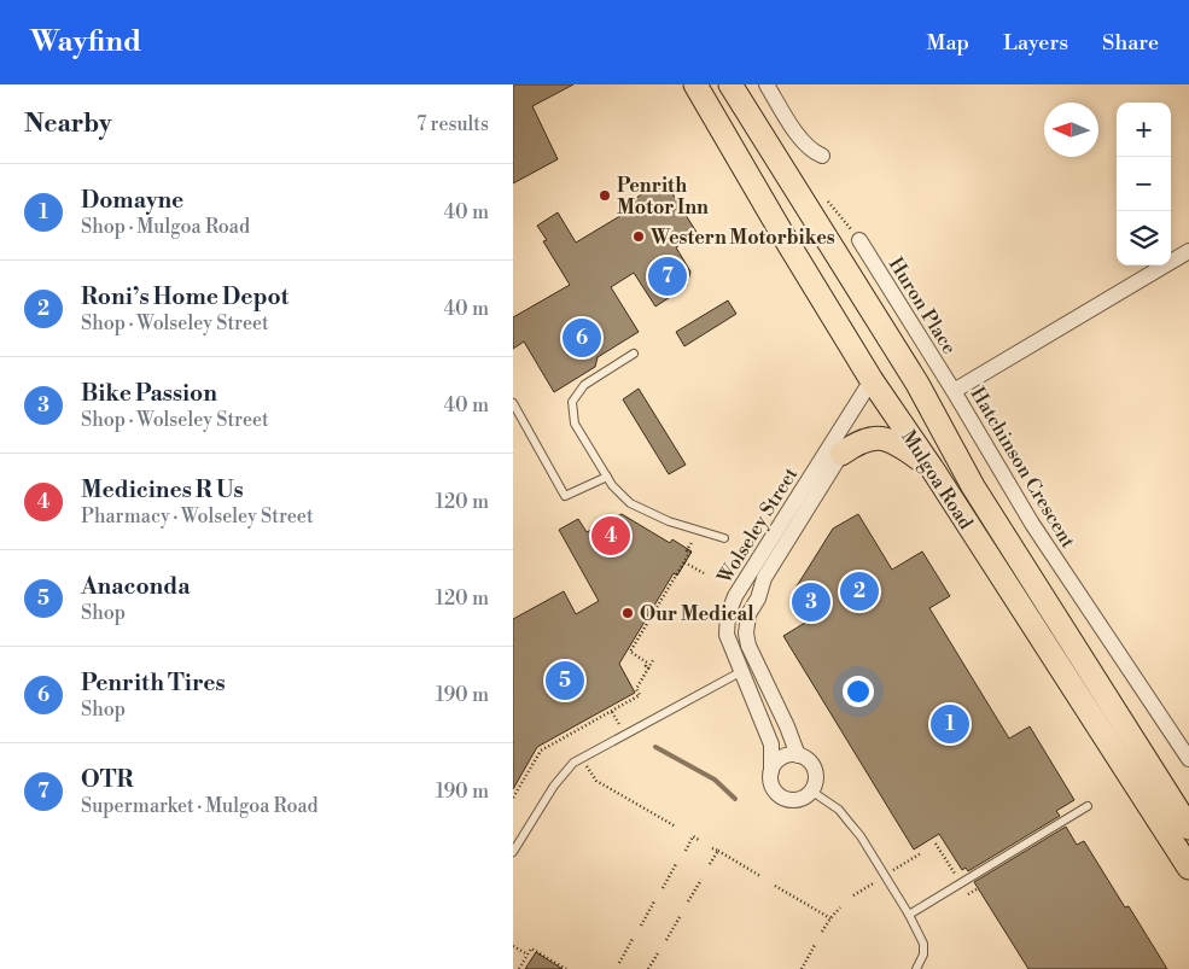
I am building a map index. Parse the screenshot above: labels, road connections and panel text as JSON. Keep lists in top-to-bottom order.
{
  "streets": {
    "main road": ["Mulgoa Road"],
    "street": ["Huron Place", "Hatchinson Crescent", "Wolseley Street"]
  },
  "crossings": [
    ["Huron Place", "Hatchinson Crescent"],
    ["Mulgoa Road", "Wolseley Street"]
  ],
  "places": ["Penrith Motor Inn", "Western Motorbikes", "Our Medical"],
  "north": "left",
  "page": {
    "header": "Wayfind",
    "nav": ["Map", "Layers", "Share"],
    "heading": ["Nearby", "7 results"],
    "map_buttons": ["+", "−"],
    "list": [
      {
        "mark": "1",
        "name": "Domayne",
        "note": "Shop · Mulgoa Road",
        "value": "40 m"
      },
      {
        "mark": "2",
        "name": "Roni’s Home Depot",
        "note": "Shop · Wolseley Street",
        "value": "40 m"
      },
      {
        "mark": "3",
        "name": "Bike Passion",
        "note": "Shop · Wolseley Street",
        "value": "40 m"
      },
      {
        "mark": "4",
        "name": "Medicines R Us",
        "note": "Pharmacy · Wolseley Street",
        "value": "120 m"
      },
      {
        "mark": "5",
        "name": "Anaconda",
        "note": "Shop",
        "value": "120 m"
      },
      {
        "mark": "6",
        "name": "Penrith Tires",
        "note": "Shop",
        "value": "190 m"
      },
      {
        "mark": "7",
        "name": "OTR",
        "note": "Supermarket · Mulgoa Road",
        "value": "190 m"
      }
    ],
    "pins": [
      "7",
      "6",
      "4",
      "2",
      "3",
      "5",
      "1"
    ]
  }
}
